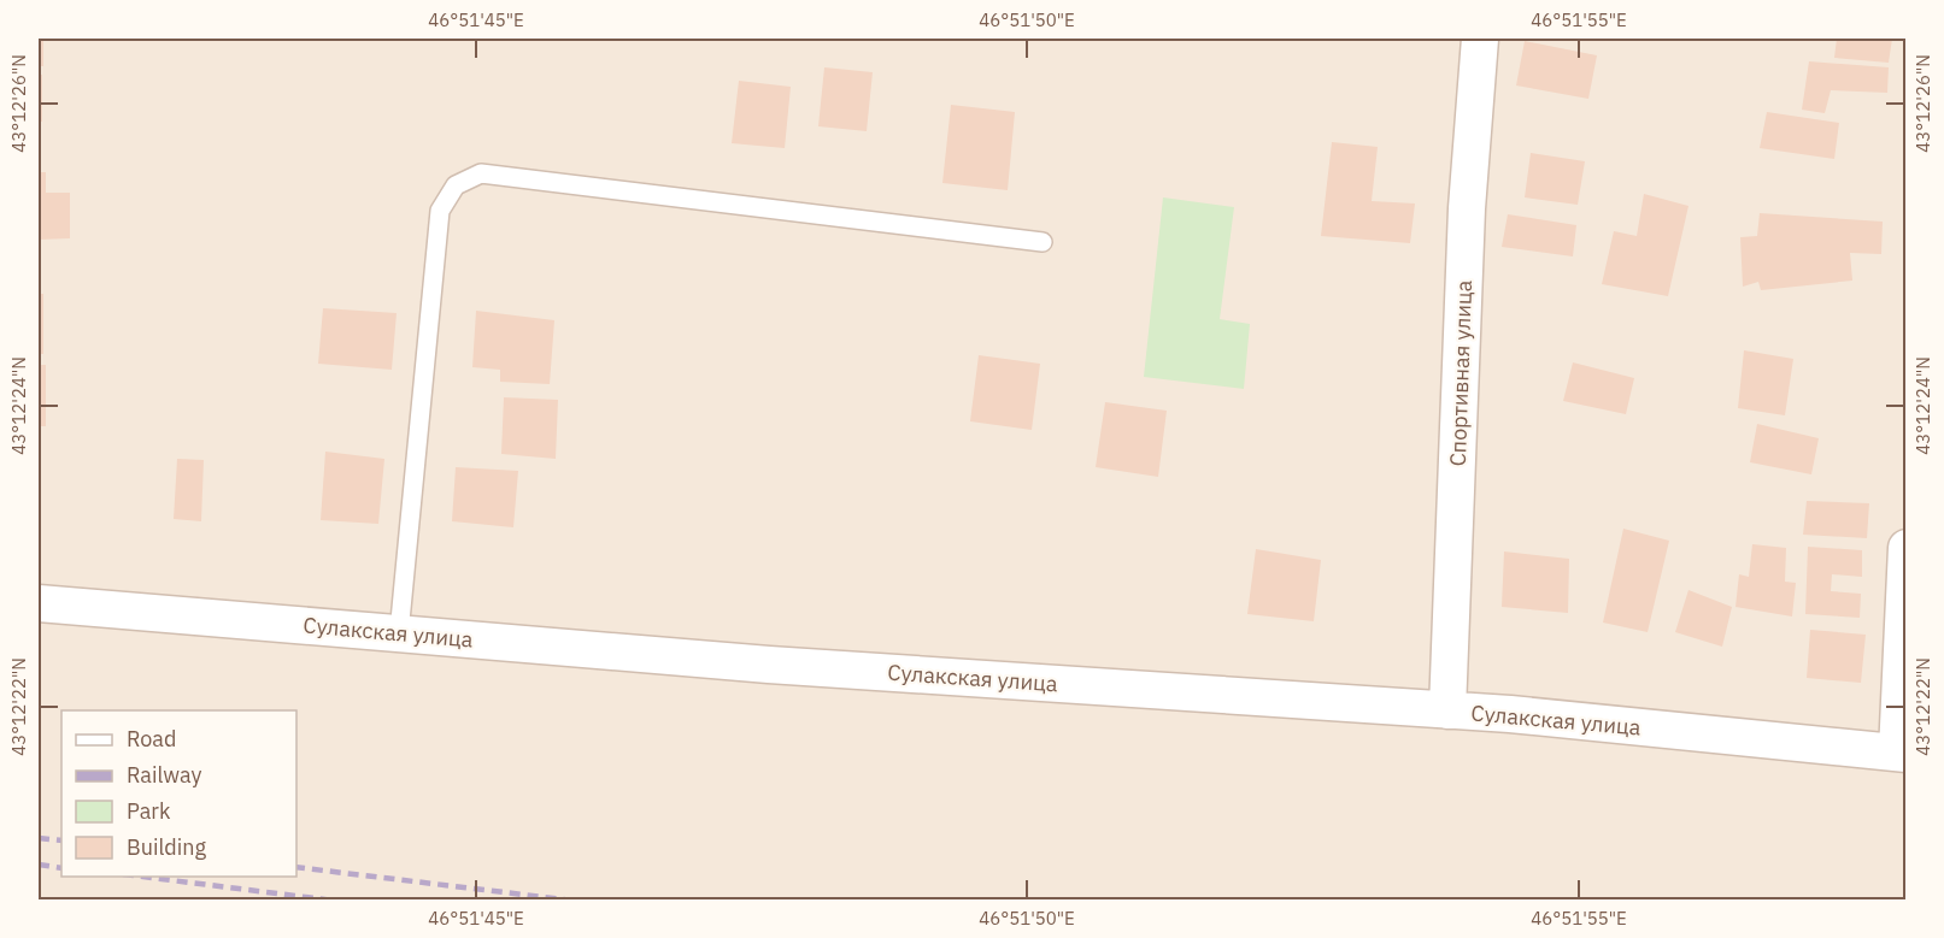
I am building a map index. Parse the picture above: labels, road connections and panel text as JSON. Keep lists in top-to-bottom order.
{
  "streets": {
    "street": ["Спортивная улица", "Сулакская улица"]
  },
  "crossings": [
    ["Спортивная улица", "Сулакская улица"]
  ],
  "legend": [
    "Road",
    "Railway",
    "Park",
    "Building"
  ],
  "coordinates": [
    "46°51'45\"E",
    "46°51'50\"E",
    "46°51'55\"E",
    "43°12'26\"N",
    "43°12'24\"N",
    "43°12'22\"N"
  ]
}
